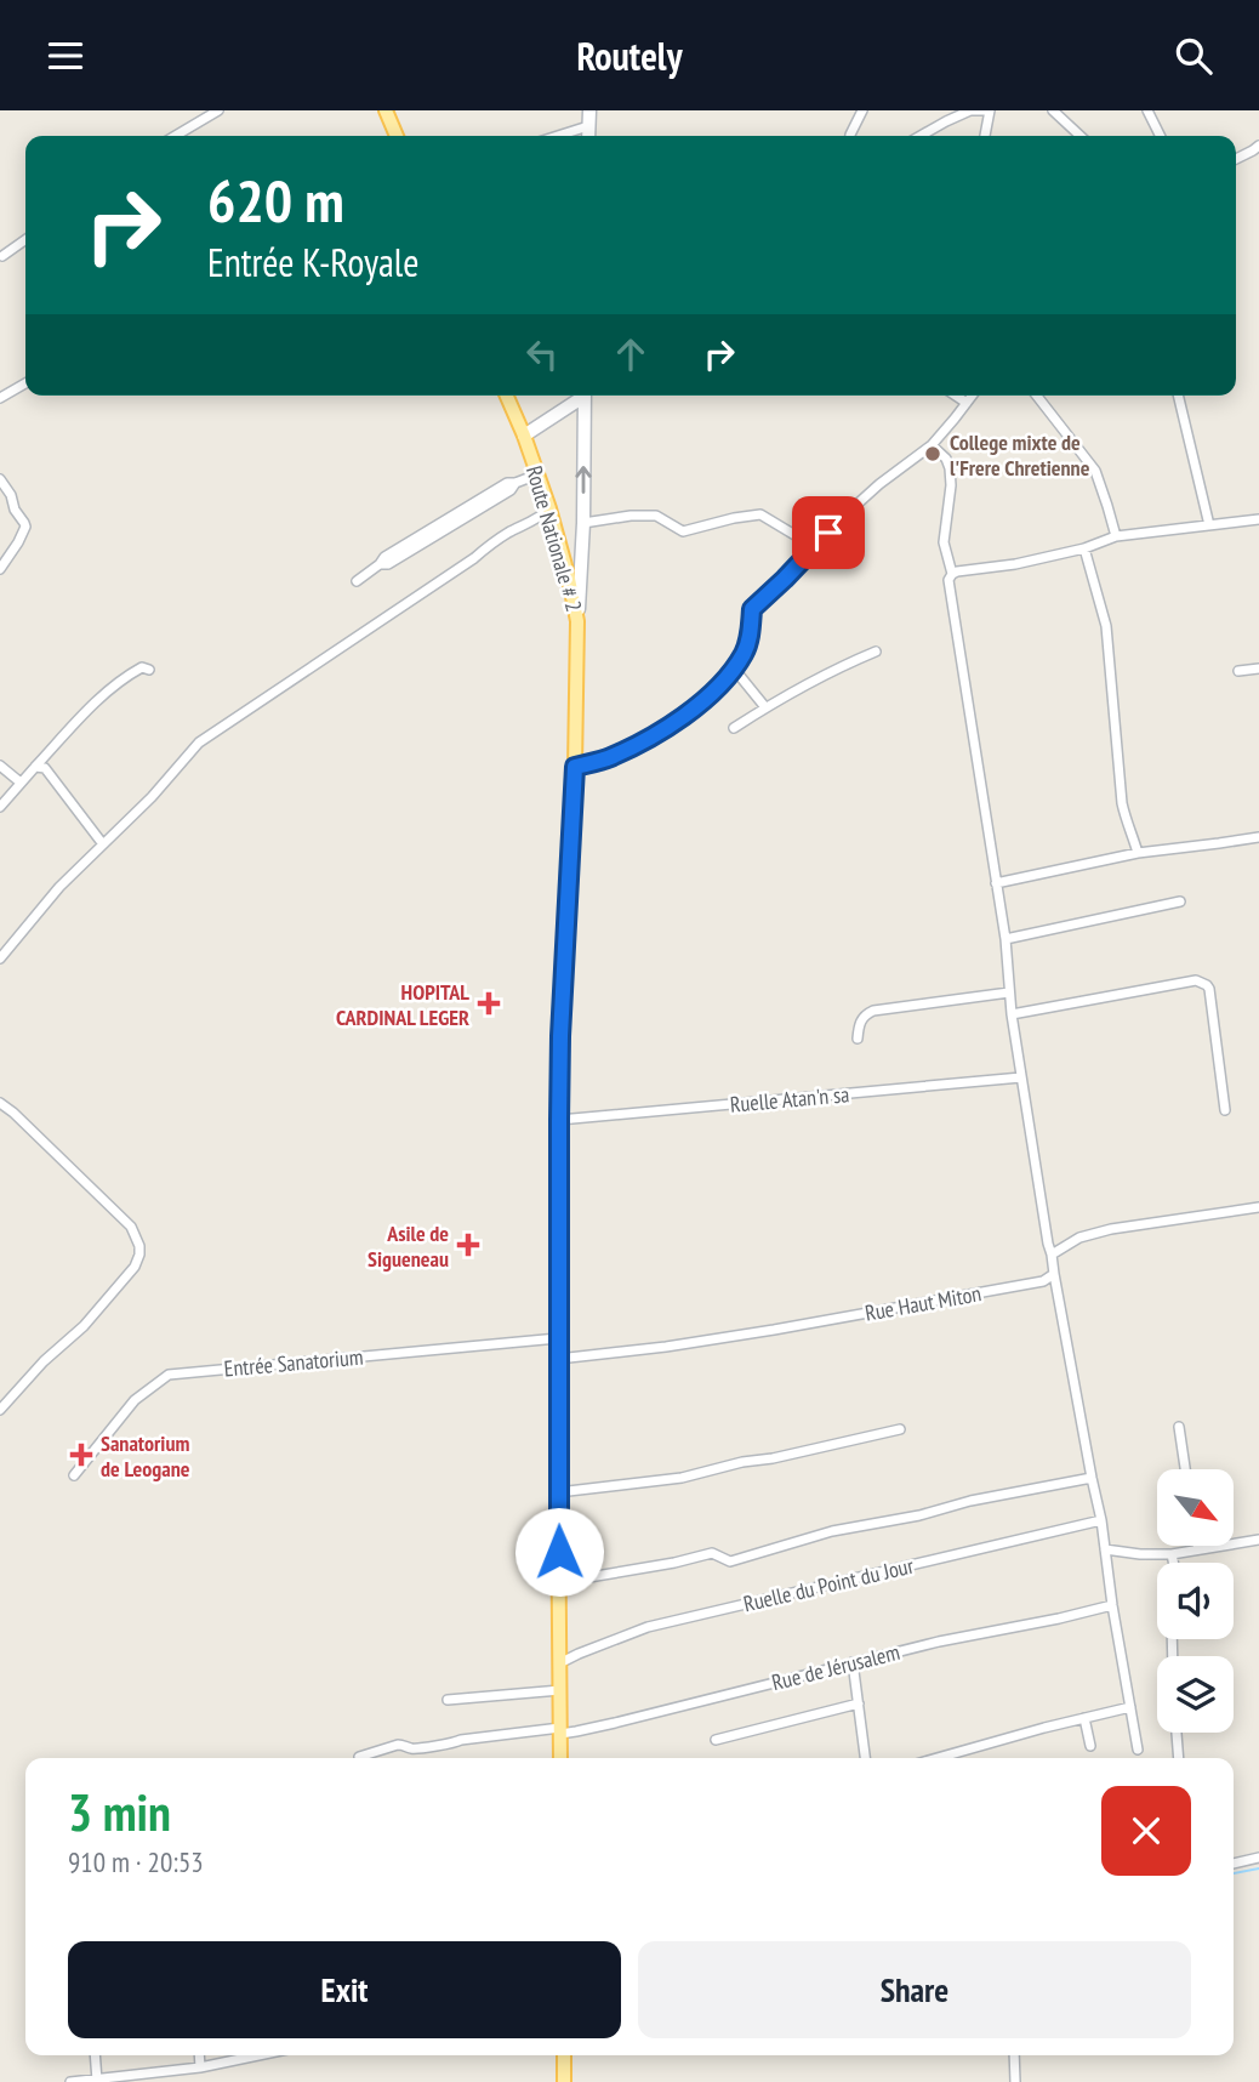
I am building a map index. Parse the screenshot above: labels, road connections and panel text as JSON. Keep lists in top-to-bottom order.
{
  "streets": {
    "main road": ["Route Nationale # 2"],
    "street": [
      "Ruelle Atan'n sa",
      "Rue Haut Miton",
      "Entrée Sanatorium",
      "Ruelle du Point du Jour",
      "Rue de Jérusalem"
    ]
  },
  "crossings": [
    ["Route Nationale # 2", "Ruelle Atan'n sa"],
    ["Route Nationale # 2", "Rue Haut Miton"],
    ["Route Nationale # 2", "Entrée Sanatorium"],
    ["Route Nationale # 2", "Ruelle du Point du Jour"],
    ["Route Nationale # 2", "Rue de Jérusalem"]
  ],
  "places": {
    "other": ["College mixte de l'Frere Chretienne"],
    "health": ["HOPITAL CARDINAL LEGER", "Asile de Sigueneau", "Sanatorium de Leogane"]
  },
  "north": "bottom right",
  "page": {
    "header": "Routely",
    "turn": ["620 m", "Entrée K-Royale"],
    "heading": ["3 min", "910 m · 20:53"],
    "buttons": ["Exit", "Share"]
  }
}
